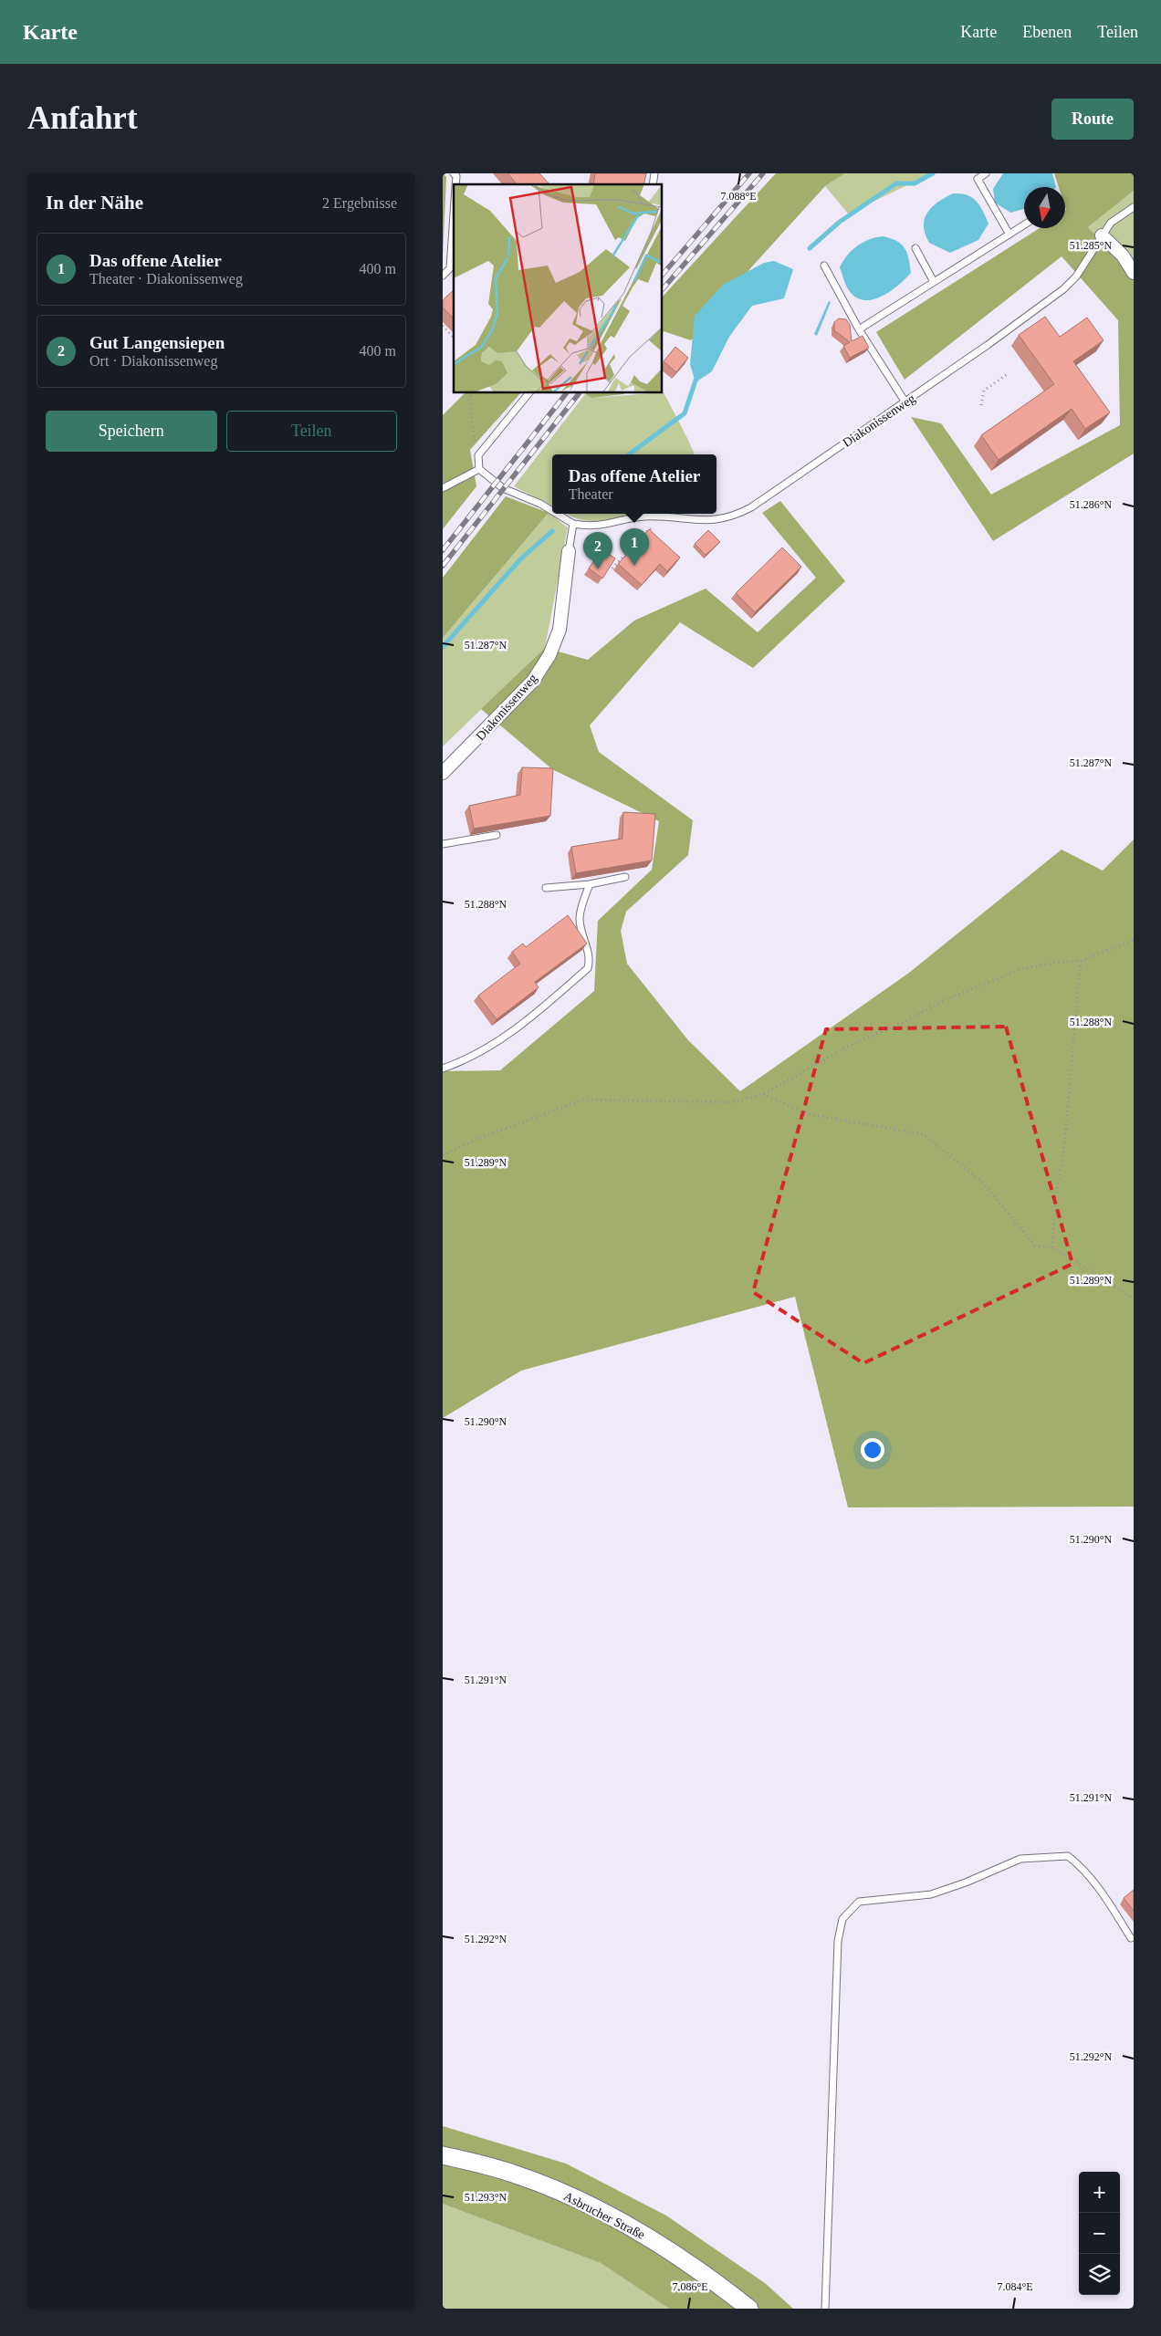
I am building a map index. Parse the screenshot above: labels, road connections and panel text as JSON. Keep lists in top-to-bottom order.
{
  "streets": {
    "main road": ["Asbrucher Straße"],
    "street": ["Diakonissenweg"]
  },
  "north": "bottom",
  "page": {
    "header": "Karte",
    "nav": ["Karte", "Ebenen", "Teilen"],
    "buttons": [
      "Route",
      ["Speichern", "Teilen"]
    ],
    "title": "Anfahrt",
    "heading": ["In der Nähe", "2 Ergebnisse"],
    "list": [
      {
        "mark": "1",
        "name": "Das offene Atelier",
        "note": "Theater · Diakonissenweg",
        "value": "400 m"
      },
      {
        "mark": "2",
        "name": "Gut Langensiepen",
        "note": "Ort · Diakonissenweg",
        "value": "400 m"
      }
    ],
    "popup": ["Das offene Atelier", "Theater"],
    "pins": ["1", "2"],
    "map_buttons": ["+", "−"]
  },
  "coordinates": [
    "7.088°E",
    "51.285°N",
    "51.286°N",
    "51.287°N",
    "51.288°N",
    "51.289°N",
    "51.290°N",
    "51.291°N",
    "51.292°N",
    "51.293°N",
    "7.086°E",
    "7.084°E"
  ]
}
